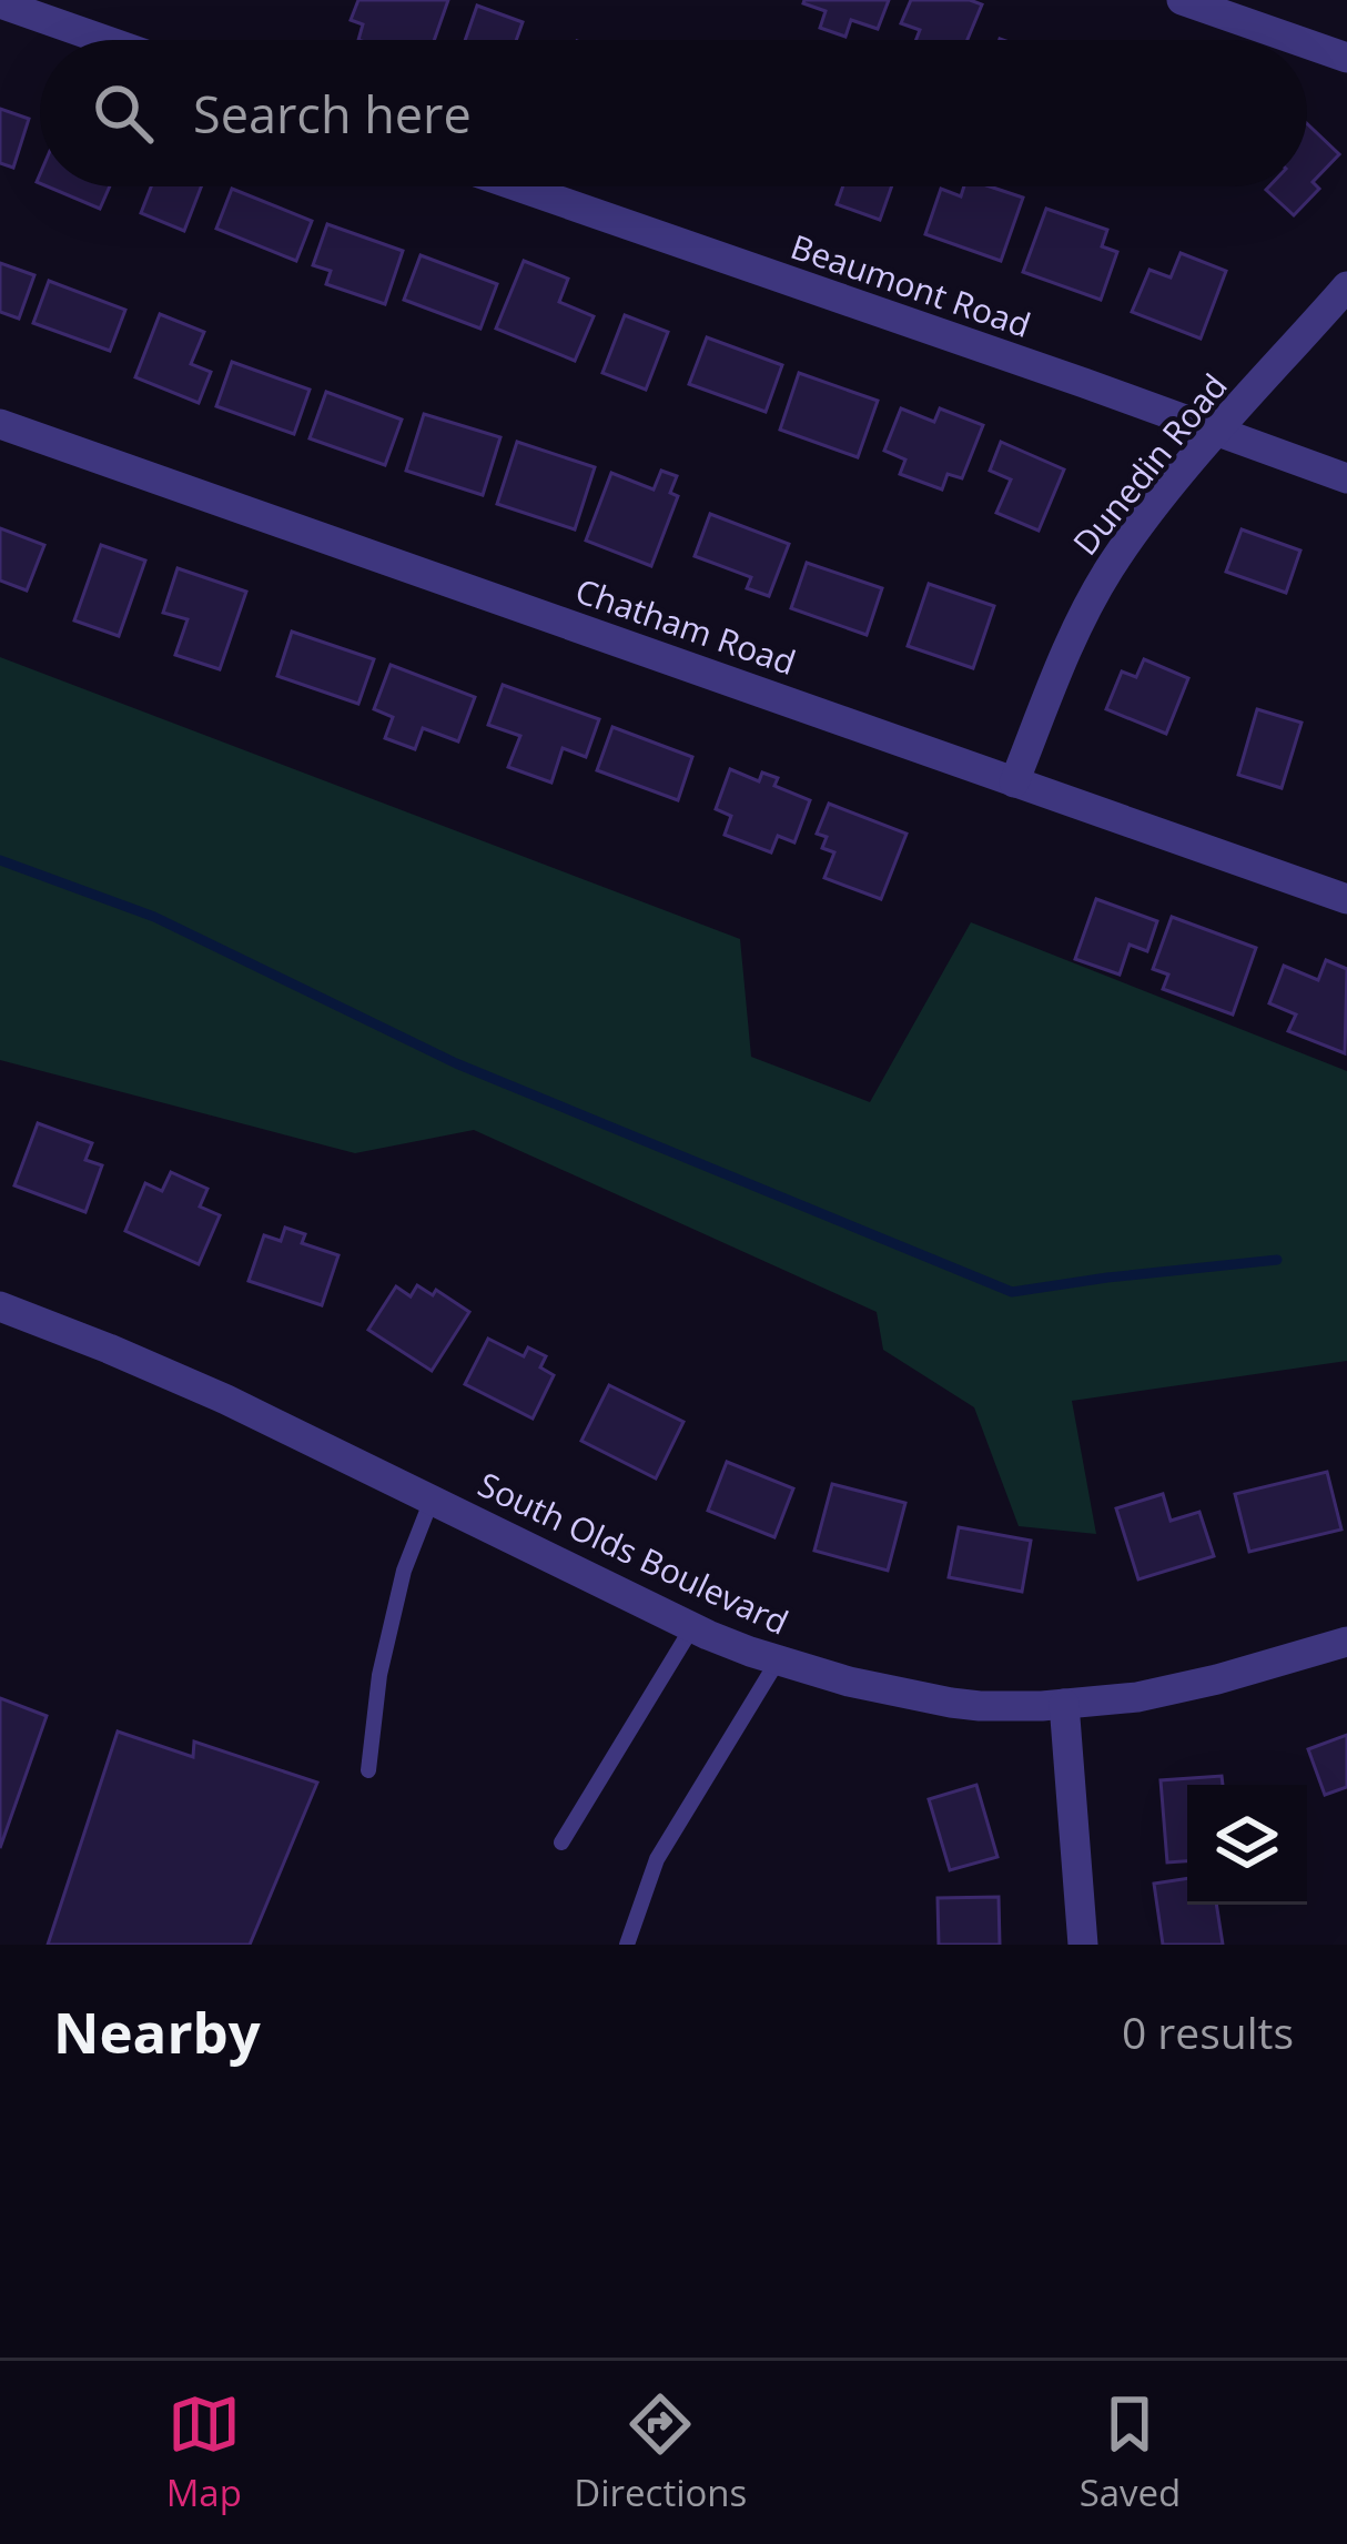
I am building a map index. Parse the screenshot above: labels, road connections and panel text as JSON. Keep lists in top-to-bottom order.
{
  "streets": {
    "street": [
      "Beaumont Road",
      "Dunedin Road",
      "Chatham Road",
      "South Olds Boulevard"
    ]
  },
  "crossings": [
    ["Beaumont Road", "Dunedin Road"],
    ["Dunedin Road", "Chatham Road"]
  ],
  "page": {
    "search": "Search here",
    "heading": ["Nearby", "0 results"],
    "nav": ["Map", "Directions", "Saved"]
  }
}
